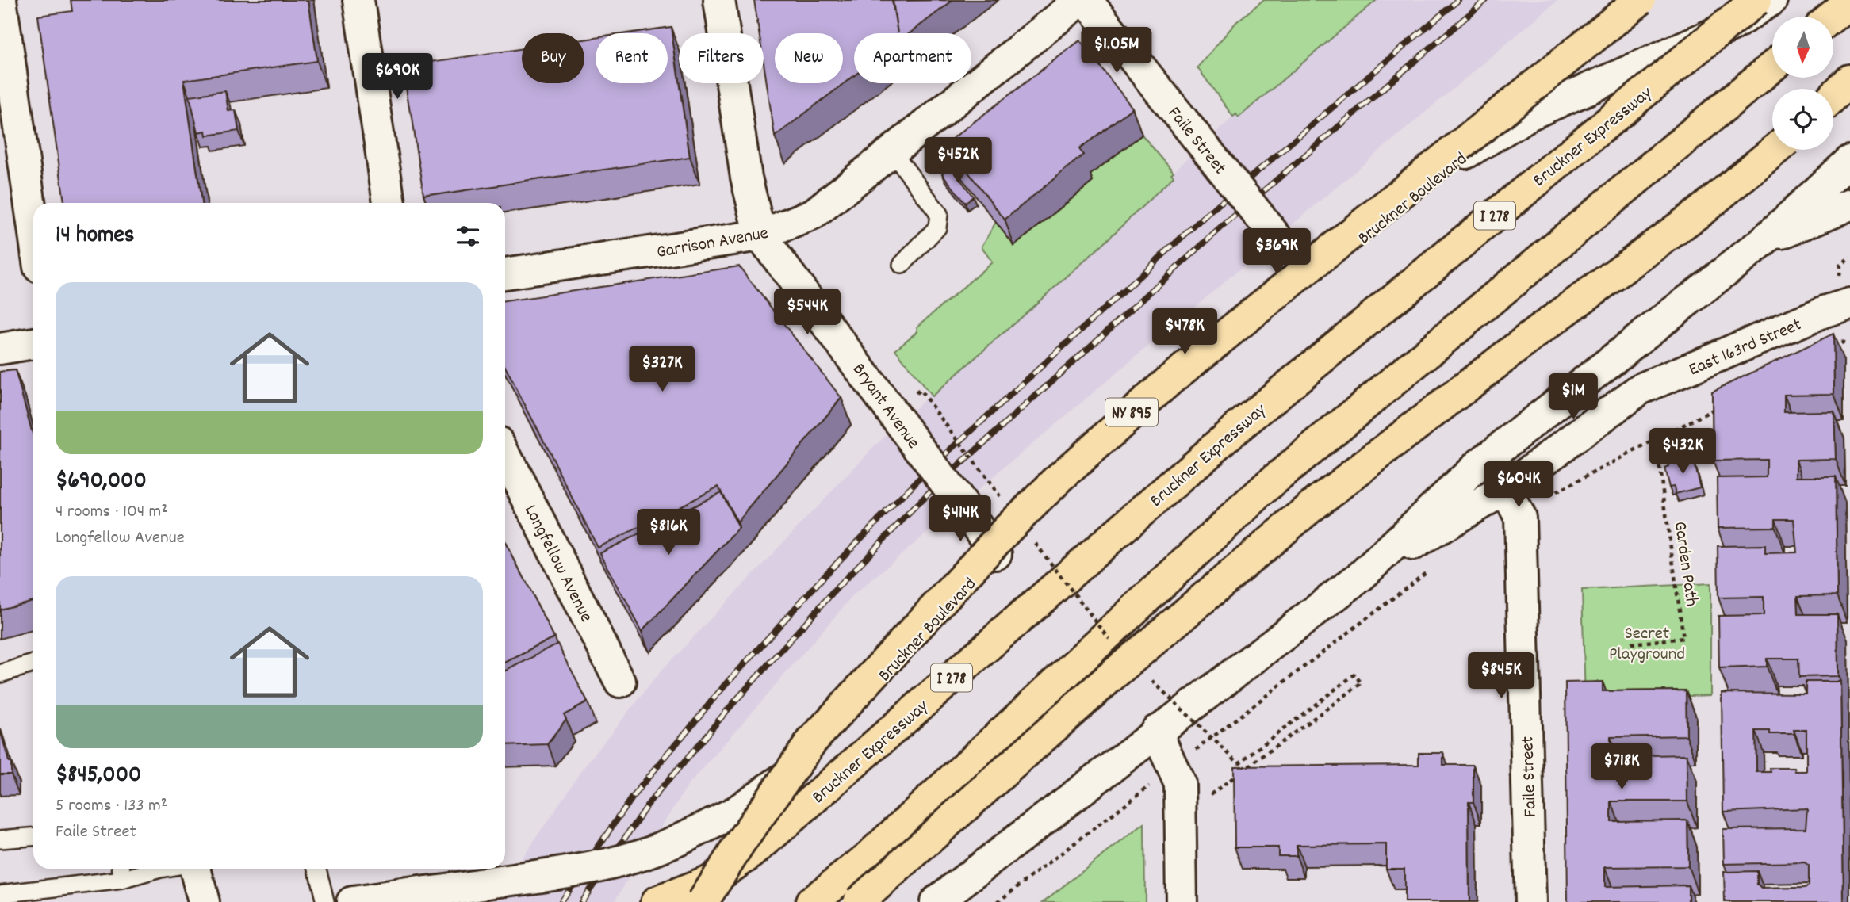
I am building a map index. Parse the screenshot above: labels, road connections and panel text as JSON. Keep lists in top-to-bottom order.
{
  "streets": {
    "highway": ["Bruckner Expressway", "I 278", "NY 895"],
    "main road": [
      "Faile Street",
      "Bruckner Boulevard",
      "Garrison Avenue",
      "East 163rd Street",
      "Bryant Avenue",
      "Longfellow Avenue"
    ],
    "path": ["Garden Path"]
  },
  "crossings": [
    ["Faile Street", "Bruckner Boulevard"],
    ["Faile Street", "East 163rd Street"],
    ["Bruckner Boulevard", "Bryant Avenue"],
    ["Garrison Avenue", "Bryant Avenue"]
  ],
  "parks": ["Secret Playground"],
  "north": "bottom",
  "page": {
    "price": [
      "$1.05M",
      "$690K",
      "$452K",
      "$369K",
      "$544K",
      "$478K",
      "$327K",
      "$1M",
      "$432K",
      "$604K",
      "$414K",
      "$816K",
      "$845K",
      "$718K"
    ],
    "chip": [
      "Buy",
      "Rent",
      "Filters",
      "New",
      "Apartment"
    ],
    "heading": "14 homes",
    "list": [
      {
        "name": "$690,000",
        "note": "4 rooms · 104 m² · Longfellow Avenue"
      },
      {
        "name": "$845,000",
        "note": "5 rooms · 133 m² · Faile Street"
      }
    ]
  }
}
